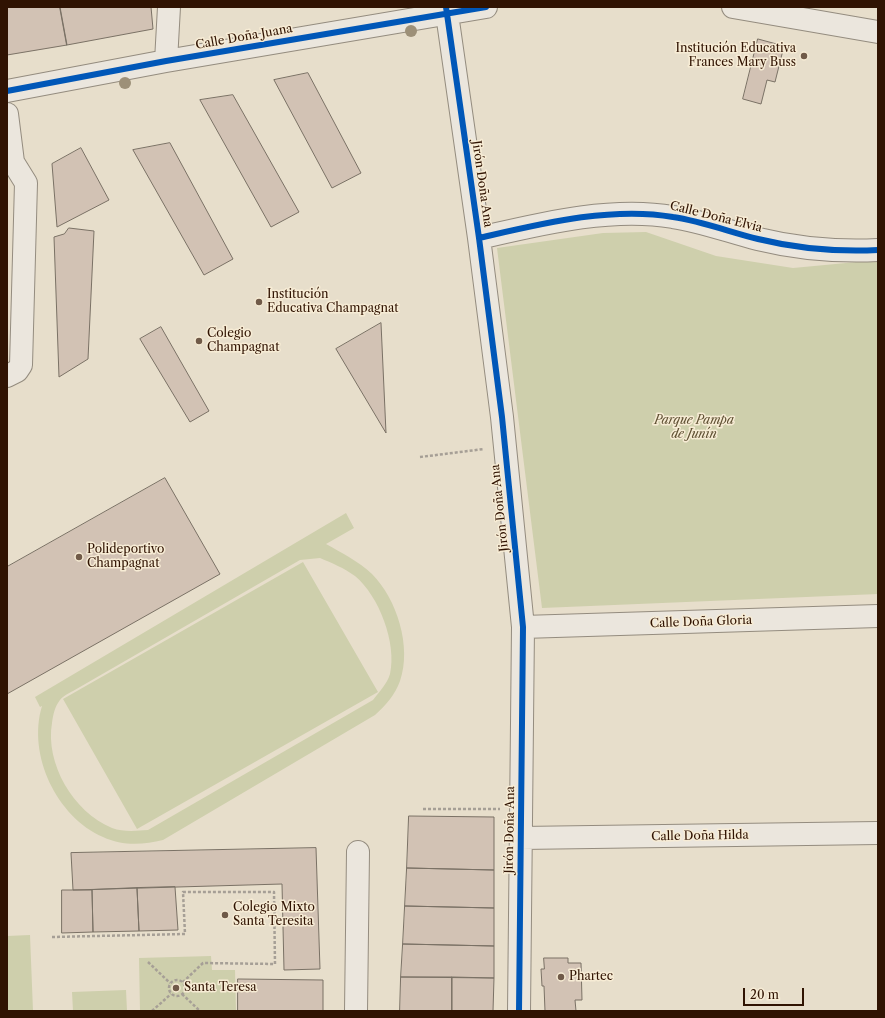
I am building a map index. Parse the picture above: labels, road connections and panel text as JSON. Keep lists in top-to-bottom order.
{
  "streets": {
    "street": [
      "Calle Doña Juana",
      "Jirón Doña Ana",
      "Calle Doña Elvia",
      "Calle Doña Gloria",
      "Calle Doña Hilda"
    ]
  },
  "crossings": [
    ["Calle Doña Juana", "Jirón Doña Ana"],
    ["Jirón Doña Ana", "Calle Doña Elvia"],
    ["Jirón Doña Ana", "Calle Doña Gloria"],
    ["Jirón Doña Ana", "Calle Doña Hilda"]
  ],
  "parks": ["Parque Pampa de Junín"],
  "places": [
    "Institución Educativa Frances Mary Buss",
    "Institución Educativa Champagnat",
    "Colegio Champagnat",
    "Polideportivo Champagnat",
    "Colegio Mixto Santa Teresita",
    "Phartec",
    "Santa Teresa"
  ],
  "scale_bar": "20 m"
}
